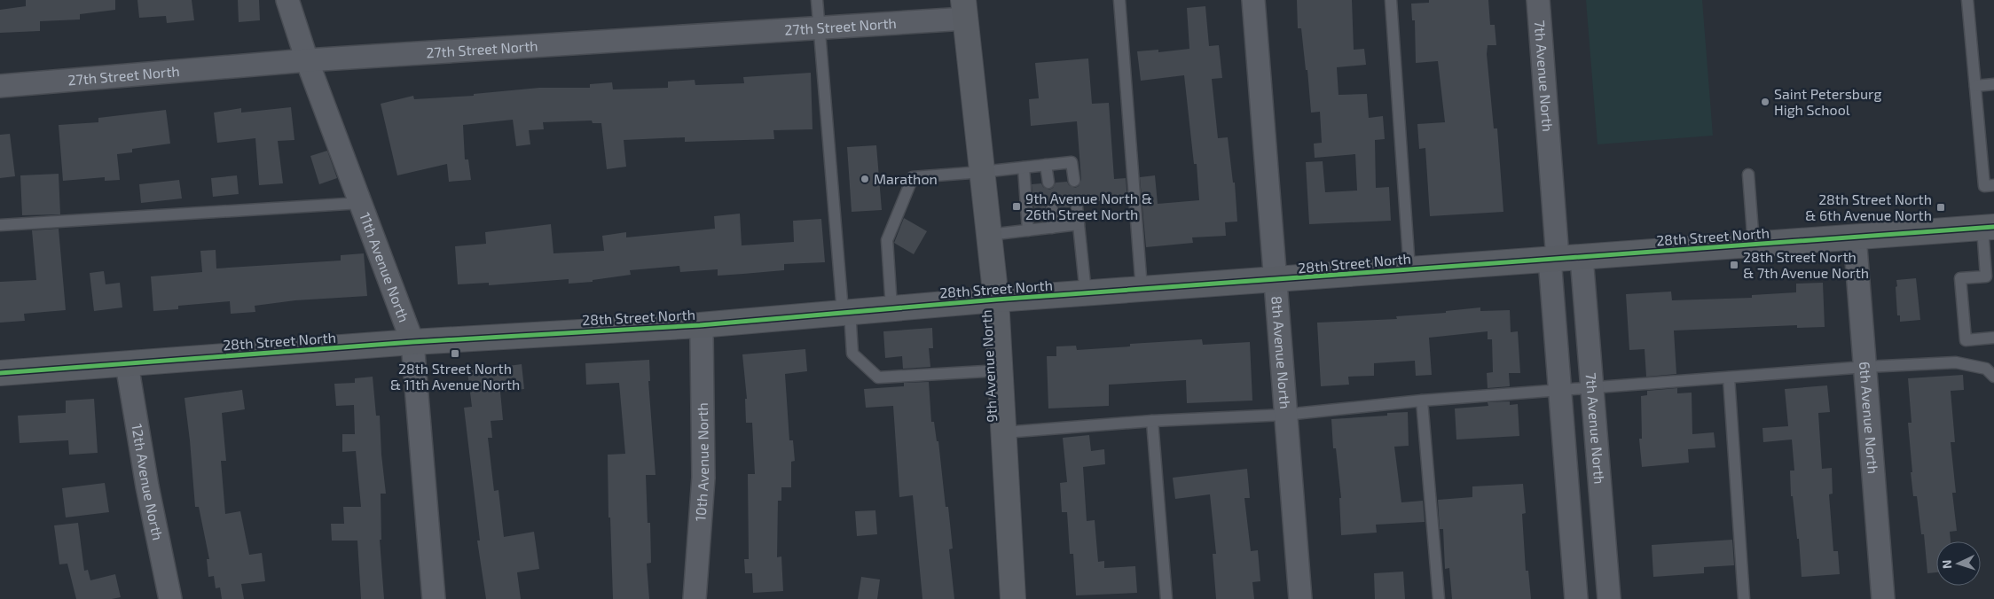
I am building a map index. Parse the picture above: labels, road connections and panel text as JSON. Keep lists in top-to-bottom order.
{
  "streets": {
    "street": [
      "27th Street North",
      "7th Avenue North",
      "28th Street North",
      "11th Avenue North",
      "8th Avenue North",
      "9th Avenue North",
      "6th Avenue North",
      "10th Avenue North",
      "12th Avenue North"
    ]
  },
  "crossings": [
    ["27th Street North", "11th Avenue North"],
    ["27th Street North", "9th Avenue North"],
    ["7th Avenue North", "28th Street North"],
    ["28th Street North", "11th Avenue North"],
    ["28th Street North", "8th Avenue North"],
    ["28th Street North", "9th Avenue North"],
    ["28th Street North", "6th Avenue North"],
    ["28th Street North", "10th Avenue North"],
    ["28th Street North", "12th Avenue North"]
  ],
  "places": {
    "other": ["Saint Petersburg High School", "Marathon"],
    "transit": [
      "9th Avenue North & 26th Street North",
      "28th Street North & 6th Avenue North",
      "28th Street North & 7th Avenue North",
      "28th Street North & 11th Avenue North"
    ]
  },
  "north": "left"
}
